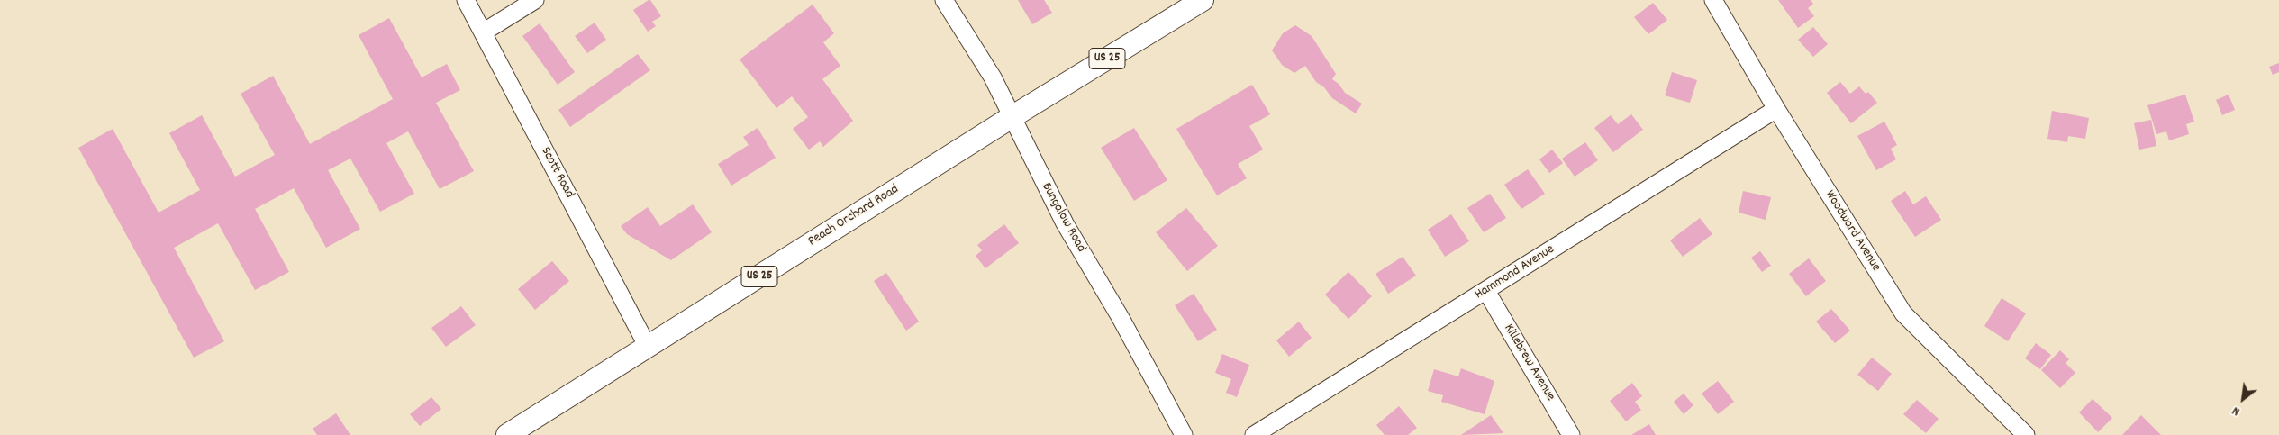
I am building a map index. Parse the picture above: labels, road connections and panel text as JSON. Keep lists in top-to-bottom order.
{
  "streets": {
    "main road": ["US 25", "Peach Orchard Road"],
    "street": [
      "Scott Road",
      "Bungalow Road",
      "Woodward Avenue",
      "Hammond Avenue",
      "Killebrew Avenue"
    ]
  },
  "crossings": [
    ["Scott Road", "Peach Orchard Road"],
    ["Peach Orchard Road", "Bungalow Road"],
    ["Woodward Avenue", "Hammond Avenue"],
    ["Hammond Avenue", "Killebrew Avenue"]
  ],
  "north": "bottom left"
}
